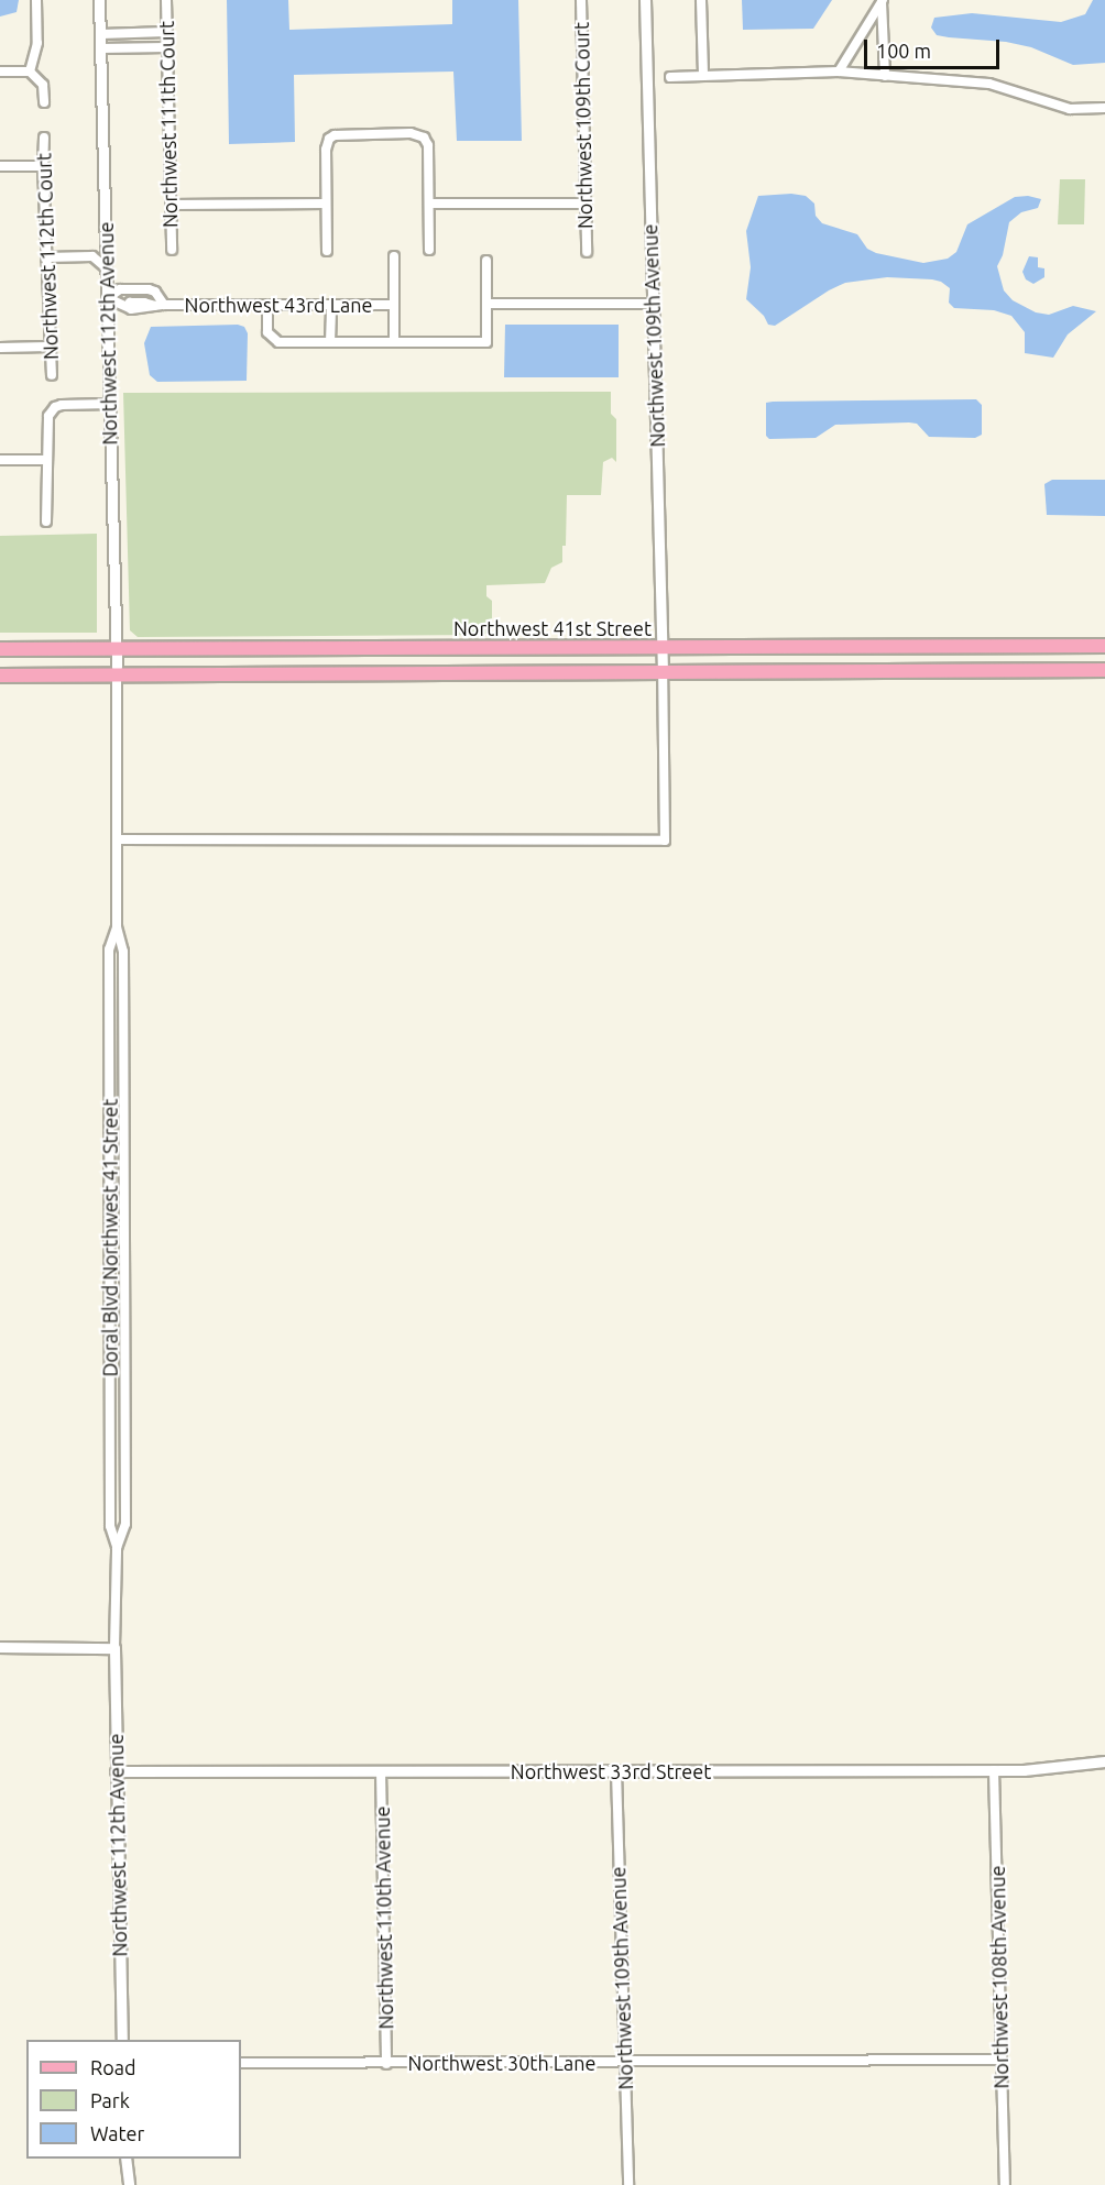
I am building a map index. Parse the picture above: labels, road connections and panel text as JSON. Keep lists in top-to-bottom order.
{
  "streets": {
    "main road": ["Northwest 41st Street"],
    "street": [
      "Northwest 111th Court",
      "Northwest 109th Court",
      "Northwest 112th Court",
      "Northwest 43rd Lane",
      "Northwest 112th Avenue",
      "Northwest 109th Avenue",
      "Doral Blvd Northwest 41 Street",
      "Northwest 33rd Street",
      "Northwest 110th Avenue",
      "Northwest 108th Avenue",
      "Northwest 30th Lane"
    ]
  },
  "crossings": [
    ["Northwest 43rd Lane", "Northwest 112th Avenue"],
    ["Northwest 112th Avenue", "Northwest 41st Street"],
    ["Northwest 112th Avenue", "Doral Blvd Northwest 41 Street"],
    ["Northwest 112th Avenue", "Northwest 33rd Street"],
    ["Northwest 109th Avenue", "Northwest 41st Street"],
    ["Northwest 109th Avenue", "Northwest 33rd Street"],
    ["Northwest 109th Avenue", "Northwest 30th Lane"],
    ["Northwest 33rd Street", "Northwest 110th Avenue"],
    ["Northwest 33rd Street", "Northwest 108th Avenue"],
    ["Northwest 110th Avenue", "Northwest 30th Lane"],
    ["Northwest 108th Avenue", "Northwest 30th Lane"]
  ],
  "legend": ["Road", "Park", "Water"],
  "scale_bar": "100 m"
}
